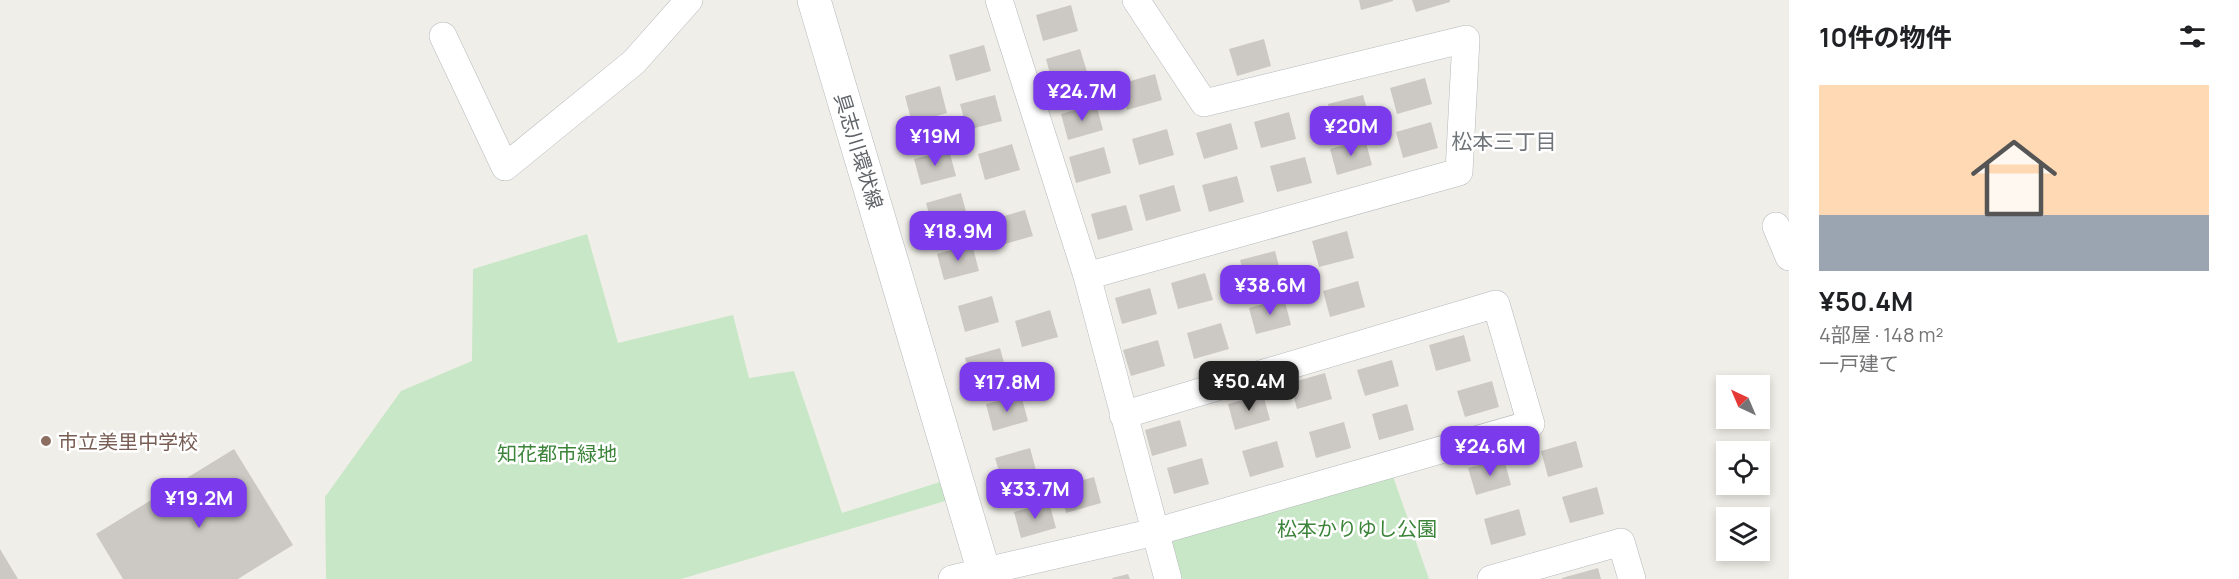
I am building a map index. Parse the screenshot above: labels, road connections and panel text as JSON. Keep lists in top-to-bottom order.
{
  "streets": {
    "main road": ["具志川環状線"]
  },
  "districts": ["松本三丁目"],
  "parks": ["知花都市緑地", "松本かりゆし公園"],
  "places": ["市立美里中学校"],
  "north": "top left",
  "page": {
    "heading": "10件の物件",
    "price": [
      "¥24.7M",
      "¥20M",
      "¥19M",
      "¥18.9M",
      "¥38.6M",
      "¥50.4M",
      "¥17.8M",
      "¥24.6M",
      "¥33.7M",
      "¥19.2M"
    ],
    "list": [
      {
        "name": "¥50.4M",
        "note": "4部屋 · 148 m² · 一戸建て"
      }
    ]
  }
}
